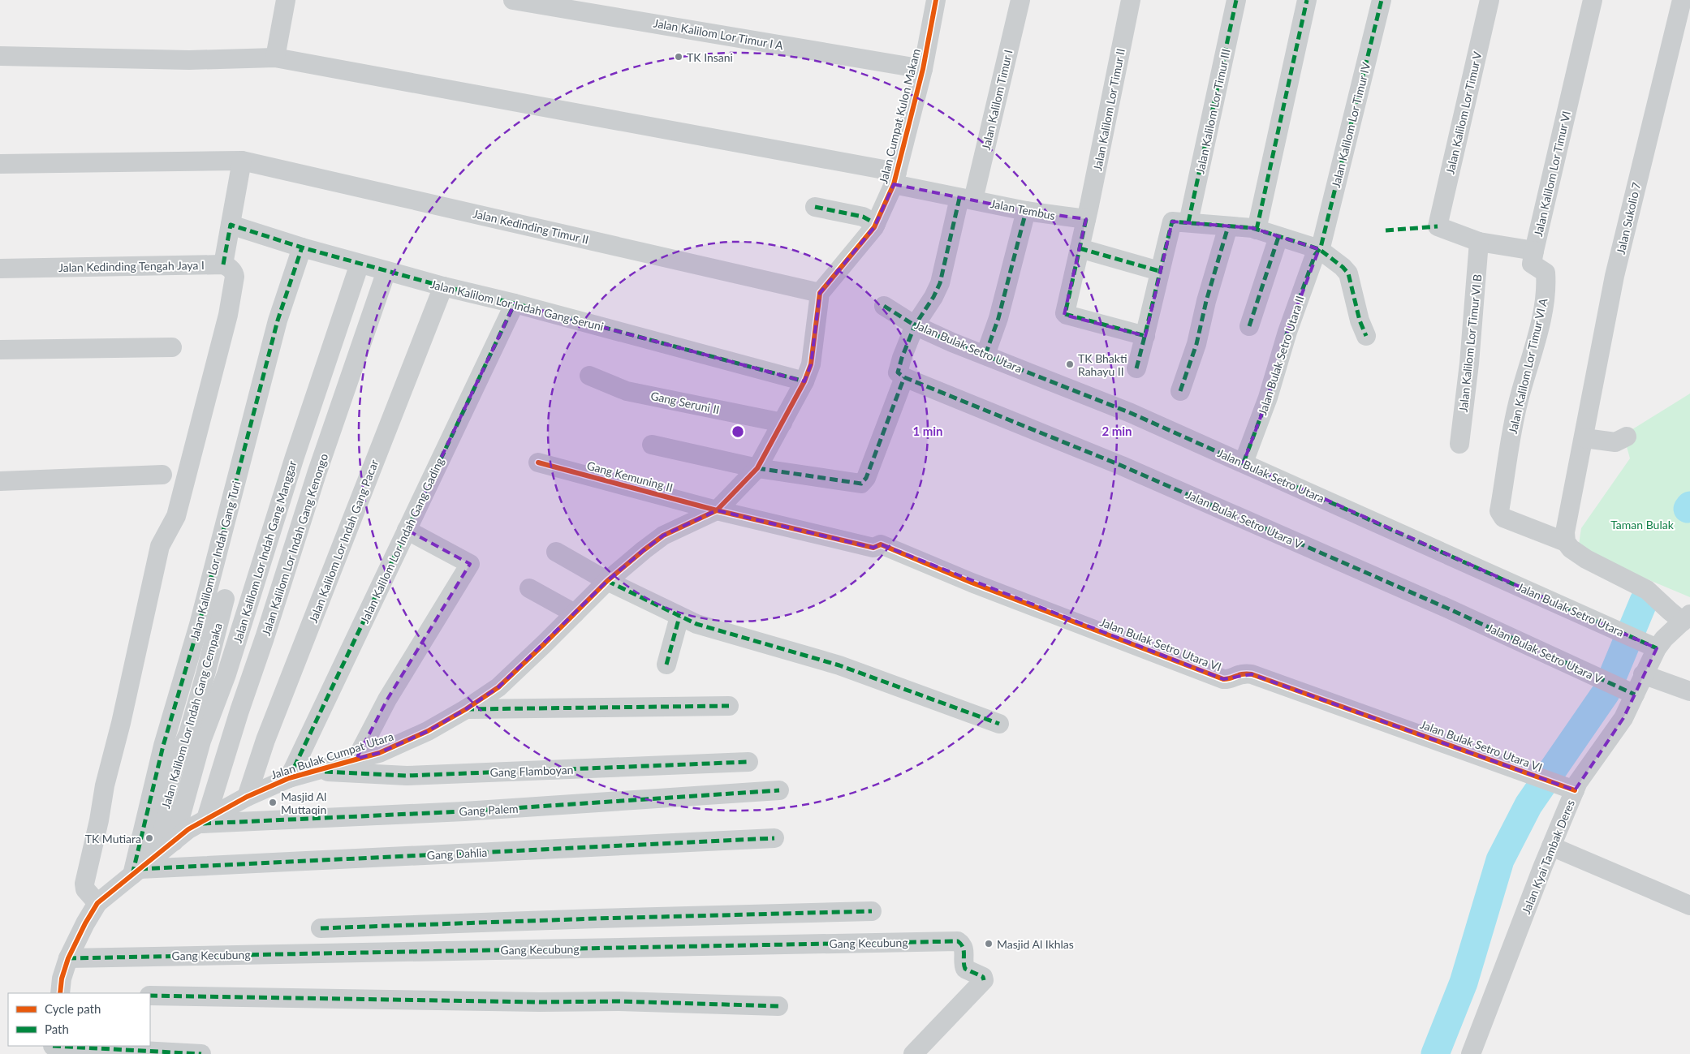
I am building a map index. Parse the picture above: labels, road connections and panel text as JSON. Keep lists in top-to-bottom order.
{
  "streets": {
    "street": [
      "Jalan Kalilom Lor Timur I A",
      "Jalan Kalilom Timur I",
      "Jalan Kalilom Lor Timur II",
      "Jalan Kalilom Lor Timur III",
      "Jalan Kalilom Lor Timur V",
      "Jalan Cumpat Kulon Makam",
      "Jalan Kalilom Lor Timur IV",
      "Jalan Kalilom Lor Timur VI",
      "Jalan Tembus",
      "Jalan Sukolio 7",
      "Jalan Kedinding Timur II",
      "Jalan Kedinding Tengah Jaya I",
      "Jalan Kalilom Lor Indah Gang Seruni",
      "Jalan Kalilom Lor Timur VI B",
      "Jalan Bulak Setro Utara",
      "Jalan Bulak Setro Utara II",
      "Jalan Kalilom Lor Timur VI A",
      "Gang Seruni II",
      "Gang Kemuning II",
      "Jalan Bulak Setro Utara V",
      "Jalan Kalilom Lor Indah Gang Gading",
      "Jalan Kalilom Lor Indah Gang Pacar",
      "Jalan Kalilom Lor Indah Gang Kenongo",
      "Jalan Kalilom Lor Indah Gang Manggar",
      "Jalan Kalilom Lor Indah Gang Turi",
      "Jalan Bulak Setro Utara VI",
      "Jalan Kalilom Lor Indah Gang Cempaka",
      "Jalan Bulak Cumpat Utara",
      "Gang Flamboyan",
      "Gang Palem",
      "Gang Dahlia",
      "Jalan Kyai Tambak Deres",
      "Gang Kecubung"
    ]
  },
  "crossings": [
    ["Jalan Kalilom Lor Timur I A", "Jalan Cumpat Kulon Makam"],
    ["Jalan Kalilom Timur I", "Jalan Tembus"],
    ["Jalan Kalilom Timur I", "Jalan Bulak Setro Utara"],
    ["Jalan Kalilom Lor Timur II", "Jalan Tembus"],
    ["Jalan Kalilom Lor Timur V", "Jalan Kalilom Lor Timur VI"],
    ["Jalan Cumpat Kulon Makam", "Jalan Tembus"],
    ["Jalan Cumpat Kulon Makam", "Jalan Kedinding Timur II"],
    ["Jalan Kalilom Lor Timur IV", "Jalan Bulak Setro Utara II"],
    ["Jalan Kalilom Lor Timur VI", "Jalan Kalilom Lor Timur VI B"],
    ["Jalan Kalilom Lor Timur VI", "Jalan Kalilom Lor Timur VI A"],
    ["Jalan Sukolio 7", "Jalan Kalilom Lor Timur VI A"],
    ["Jalan Kalilom Lor Indah Gang Seruni", "Jalan Kalilom Lor Indah Gang Gading"],
    ["Jalan Kalilom Lor Indah Gang Seruni", "Jalan Kalilom Lor Indah Gang Pacar"],
    ["Jalan Kalilom Lor Indah Gang Seruni", "Jalan Kalilom Lor Indah Gang Kenongo"],
    ["Jalan Kalilom Lor Indah Gang Seruni", "Jalan Kalilom Lor Indah Gang Manggar"],
    ["Jalan Kalilom Lor Indah Gang Seruni", "Jalan Kalilom Lor Indah Gang Turi"],
    ["Jalan Bulak Setro Utara", "Jalan Bulak Setro Utara II"],
    ["Jalan Bulak Setro Utara", "Jalan Kyai Tambak Deres"],
    ["Gang Kemuning II", "Jalan Bulak Setro Utara VI"],
    ["Gang Kemuning II", "Jalan Bulak Cumpat Utara"],
    ["Jalan Bulak Setro Utara V", "Jalan Kyai Tambak Deres"],
    ["Jalan Kalilom Lor Indah Gang Gading", "Jalan Bulak Cumpat Utara"],
    ["Jalan Kalilom Lor Indah Gang Pacar", "Jalan Bulak Cumpat Utara"],
    ["Jalan Kalilom Lor Indah Gang Kenongo", "Jalan Bulak Cumpat Utara"],
    ["Jalan Kalilom Lor Indah Gang Kenongo", "Gang Palem"],
    ["Jalan Kalilom Lor Indah Gang Manggar", "Jalan Bulak Cumpat Utara"],
    ["Jalan Kalilom Lor Indah Gang Turi", "Jalan Bulak Cumpat Utara"],
    ["Jalan Kalilom Lor Indah Gang Turi", "Gang Dahlia"],
    ["Jalan Bulak Setro Utara VI", "Jalan Kyai Tambak Deres"],
    ["Jalan Kalilom Lor Indah Gang Cempaka", "Jalan Bulak Cumpat Utara"],
    ["Jalan Bulak Cumpat Utara", "Gang Flamboyan"],
    ["Jalan Bulak Cumpat Utara", "Gang Palem"],
    ["Jalan Bulak Cumpat Utara", "Gang Dahlia"],
    ["Jalan Bulak Cumpat Utara", "Gang Kecubung"]
  ],
  "parks": ["Taman Bulak"],
  "places": [
    "TK Insani",
    "TK Bhakti Rahayu II",
    "Masjid Al Muttaqin",
    "TK Mutiara",
    "Masjid Al Ikhlas"
  ],
  "legend": ["Cycle path", "Path"],
  "rings": ["1 min", "2 min"]
}
